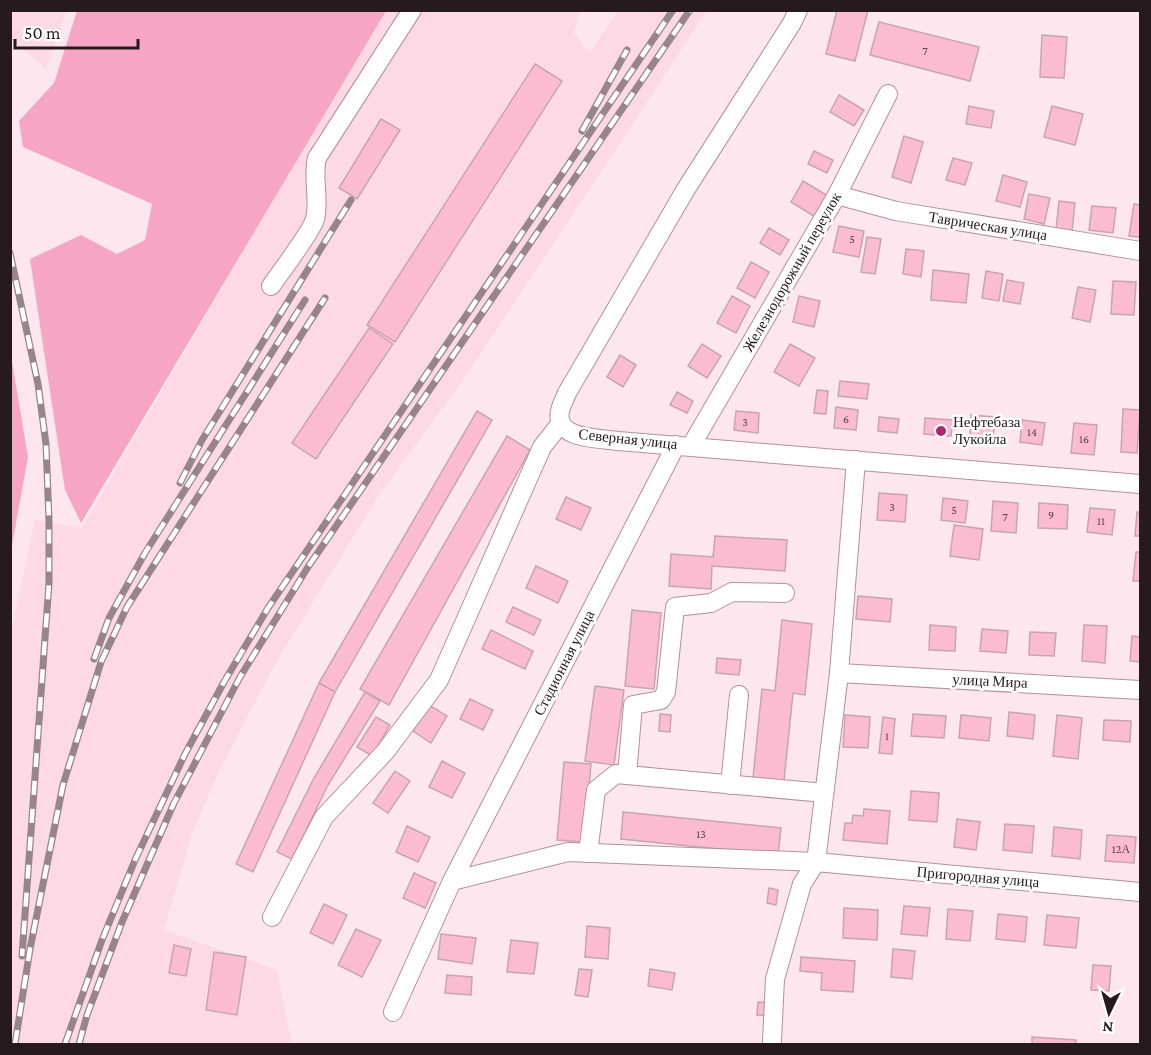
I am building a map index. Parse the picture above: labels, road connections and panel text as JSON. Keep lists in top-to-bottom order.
{
  "streets": {
    "street": [
      "Таврическая улица",
      "Железнодорожный переулок",
      "Северная улица",
      "Стадионная улица",
      "улица Мира",
      "Пригородная улица"
    ]
  },
  "crossings": [
    ["Таврическая улица", "Железнодорожный переулок"],
    ["Железнодорожный переулок", "Северная улица"],
    ["Железнодорожный переулок", "Стадионная улица"],
    ["Северная улица", "Стадионная улица"]
  ],
  "places": ["Нефтебаза Лукойла"],
  "house_numbers": [
    "7",
    "5",
    "6",
    "3",
    "14",
    "16",
    "3",
    "5",
    "9",
    "7",
    "11",
    "1",
    "13",
    "12А"
  ],
  "scale_bar": "50 m",
  "north": "bottom"
}
